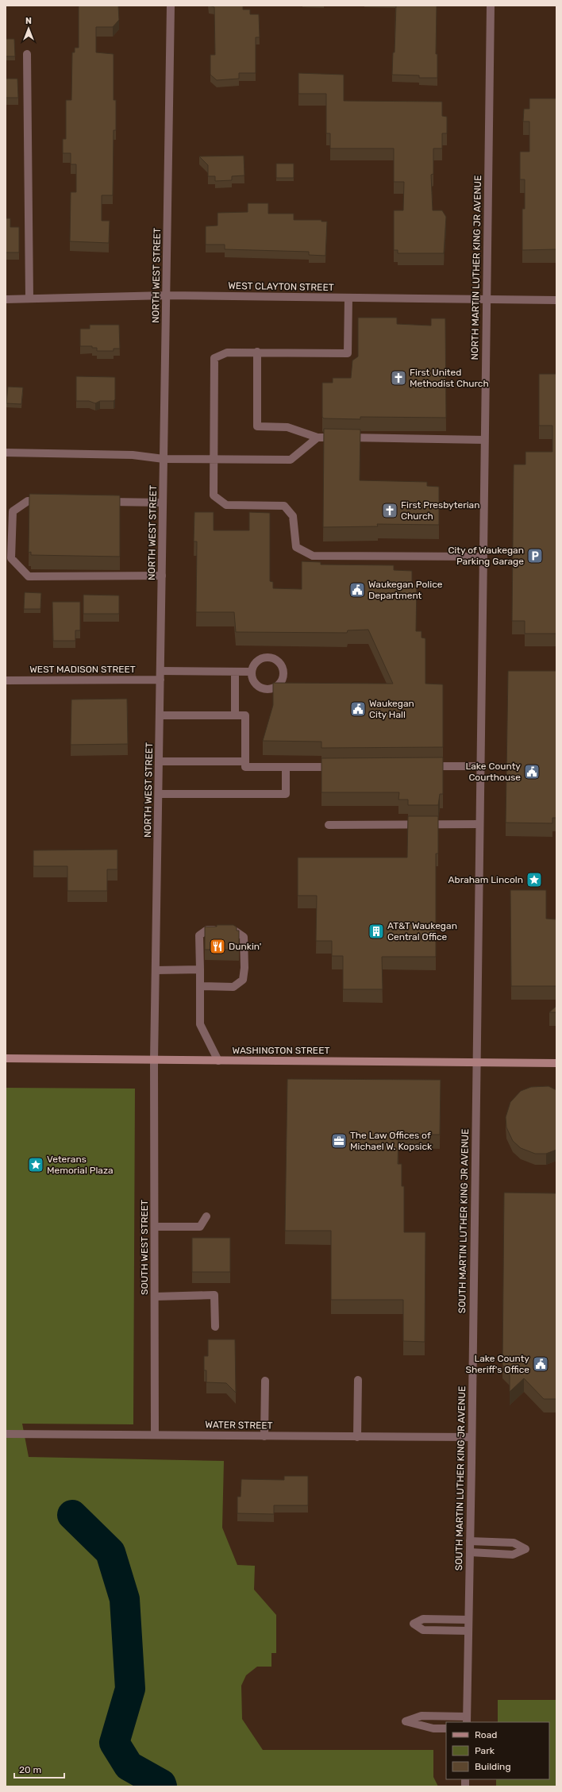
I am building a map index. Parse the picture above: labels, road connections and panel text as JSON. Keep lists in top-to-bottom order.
{
  "streets": {
    "main road": ["WASHINGTON STREET"],
    "street": [
      "NORTH MARTIN LUTHER KING JR AVENUE",
      "NORTH WEST STREET",
      "WEST CLAYTON STREET",
      "WEST MADISON STREET",
      "SOUTH MARTIN LUTHER KING JR AVENUE",
      "SOUTH WEST STREET",
      "WATER STREET"
    ]
  },
  "crossings": [
    ["NORTH MARTIN LUTHER KING JR AVENUE", "WEST CLAYTON STREET"],
    ["NORTH MARTIN LUTHER KING JR AVENUE", "WASHINGTON STREET"],
    ["NORTH MARTIN LUTHER KING JR AVENUE", "SOUTH MARTIN LUTHER KING JR AVENUE"],
    ["NORTH WEST STREET", "WEST CLAYTON STREET"],
    ["NORTH WEST STREET", "WEST MADISON STREET"],
    ["NORTH WEST STREET", "WASHINGTON STREET"],
    ["NORTH WEST STREET", "SOUTH WEST STREET"],
    ["WASHINGTON STREET", "SOUTH MARTIN LUTHER KING JR AVENUE"],
    ["WASHINGTON STREET", "SOUTH WEST STREET"],
    ["SOUTH MARTIN LUTHER KING JR AVENUE", "WATER STREET"],
    ["SOUTH WEST STREET", "WATER STREET"]
  ],
  "places": {
    "church": ["First United Methodist Church", "First Presbyterian Church"],
    "parking": ["City of Waukegan Parking Garage"],
    "public building": [
      "Waukegan Police Department",
      "Waukegan City Hall",
      "Lake County Courthouse",
      "Lake County Sheriff's Office"
    ],
    "place": ["Abraham Lincoln", "Veterans Memorial Plaza"],
    "building": ["AT&T Waukegan Central Office"],
    "restaurant": ["Dunkin'"],
    "office": ["The Law Offices of Michael W. Kopsick"]
  },
  "legend": ["Road", "Park", "Building"],
  "scale_bar": "20 m",
  "north": "top"
}
